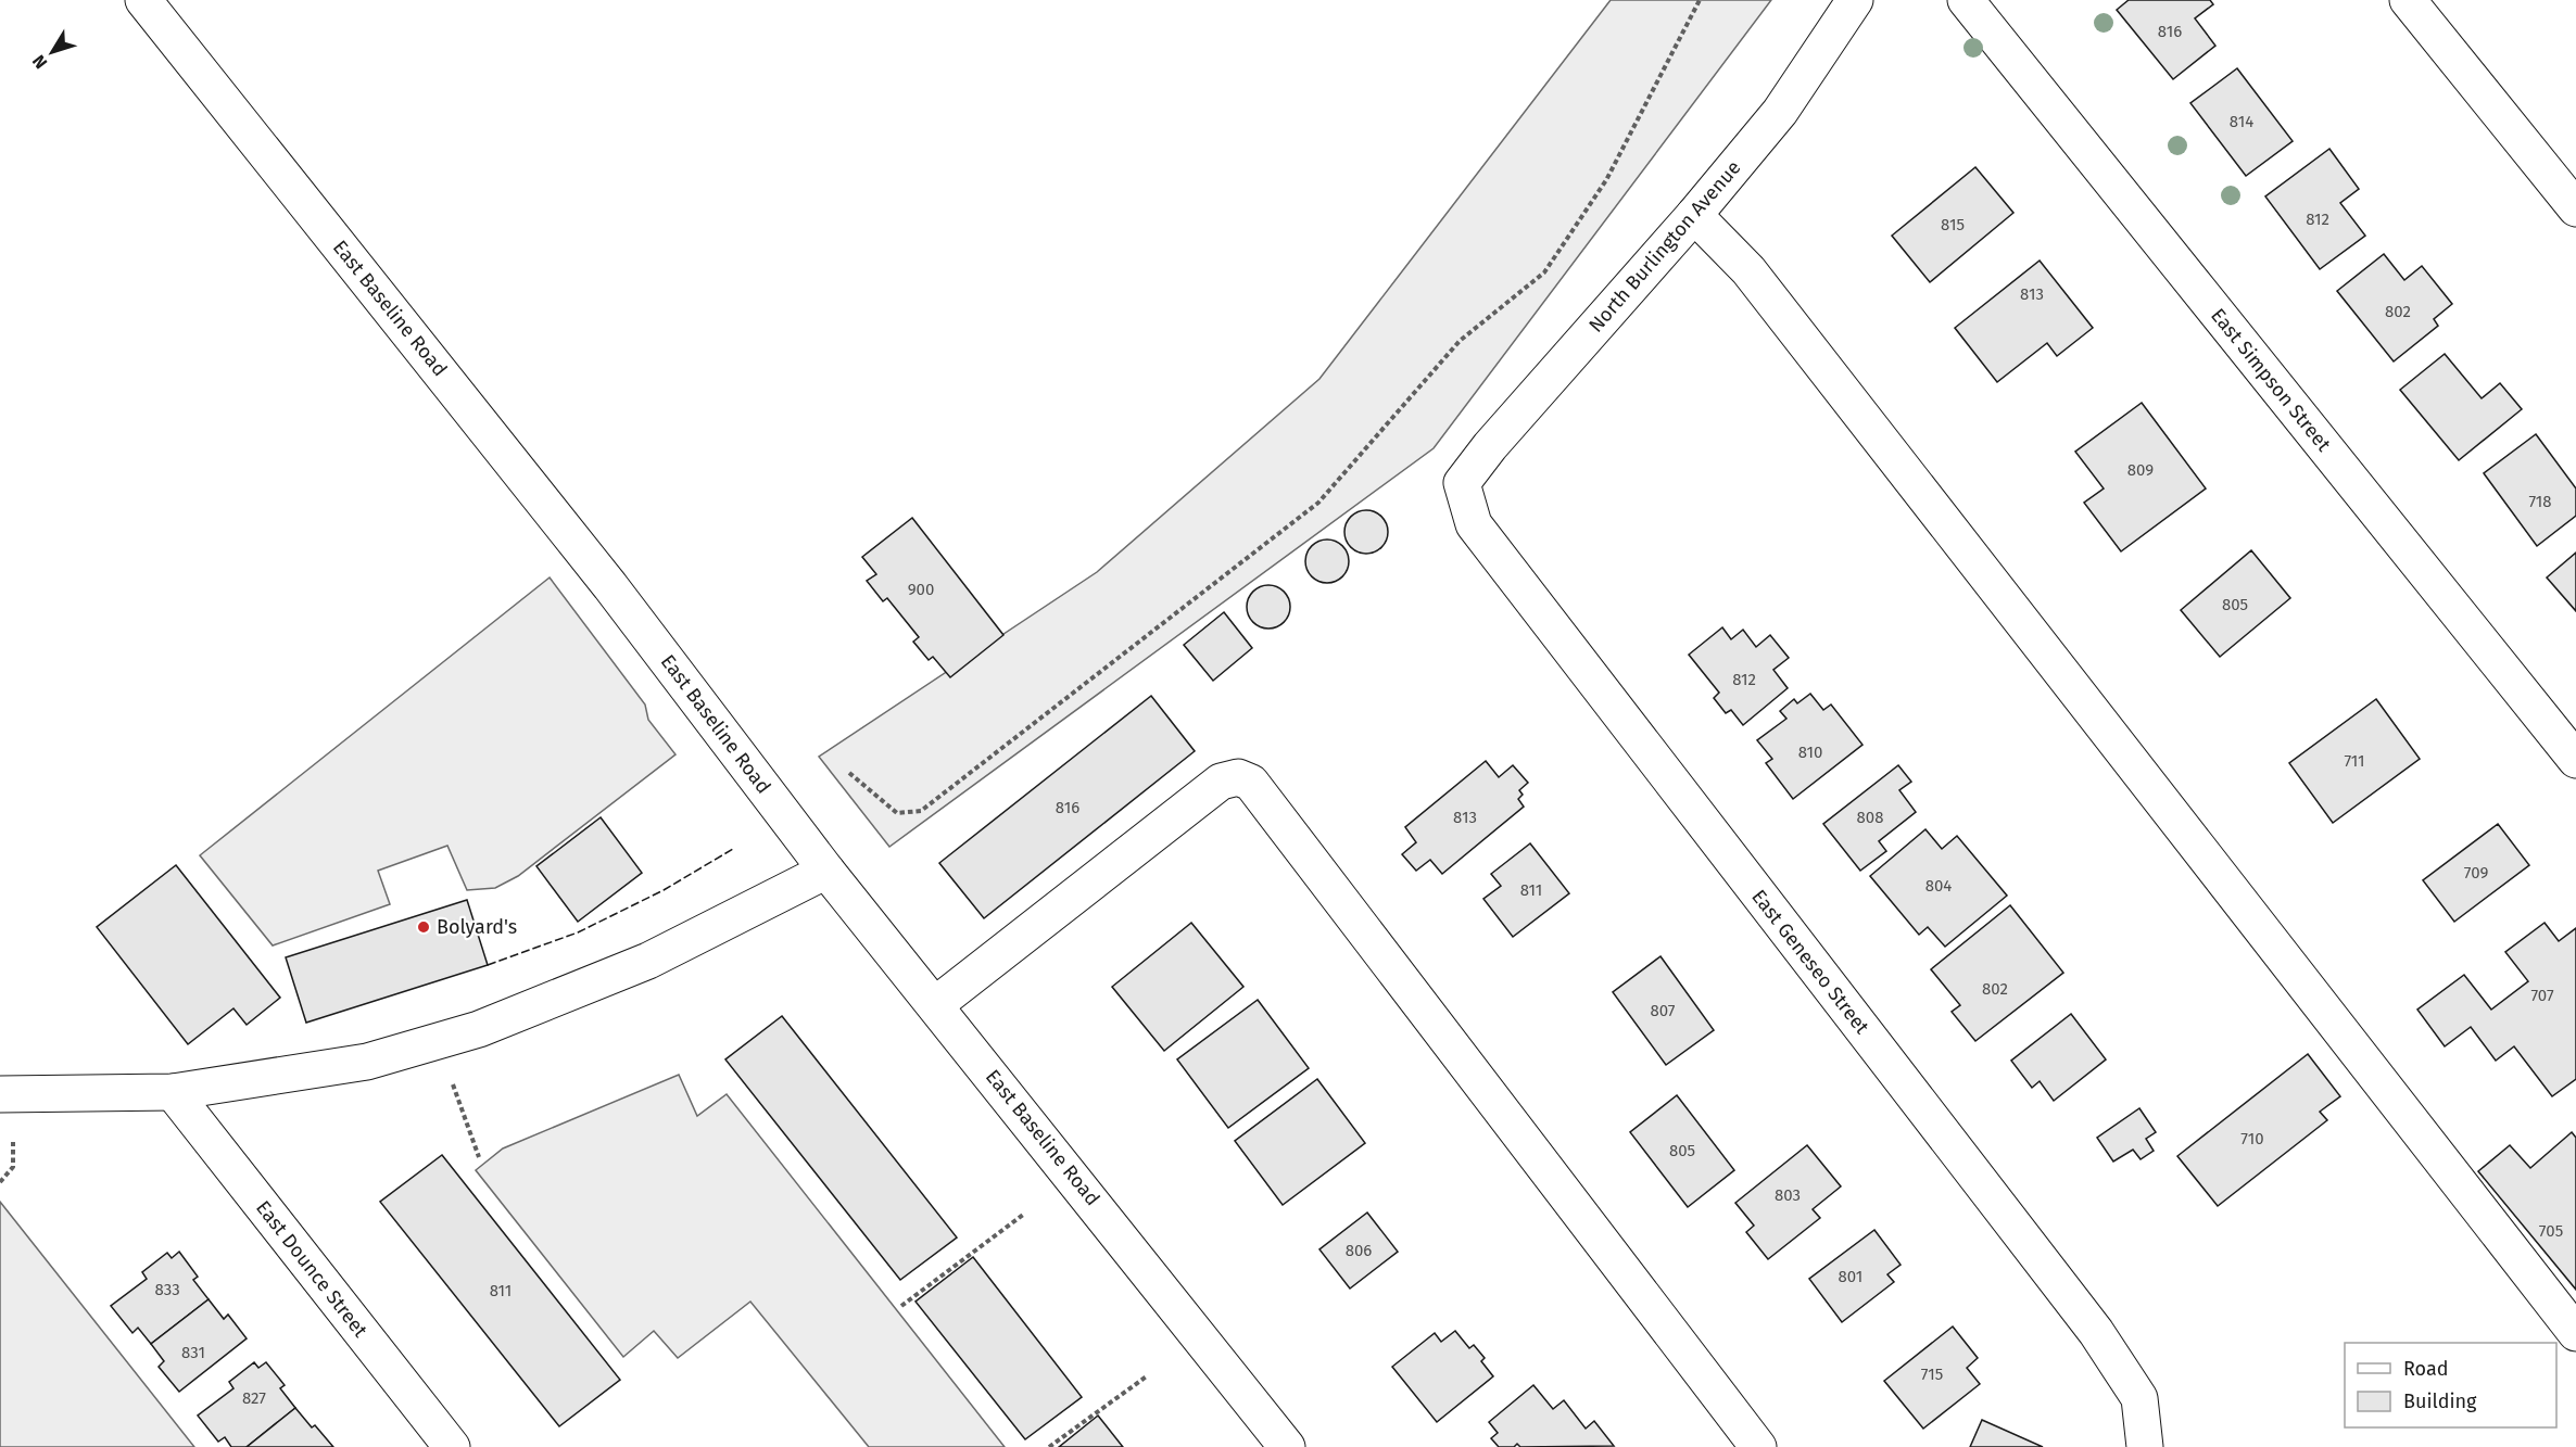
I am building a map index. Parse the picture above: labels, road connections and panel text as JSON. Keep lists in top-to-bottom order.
{
  "streets": {
    "street": [
      "North Burlington Avenue",
      "East Baseline Road",
      "East Simpson Street",
      "East Geneseo Street",
      "East Dounce Street"
    ]
  },
  "crossings": [
    ["North Burlington Avenue", "East Geneseo Street"]
  ],
  "places": ["Bolyard's"],
  "house_numbers": [
    "816",
    "814",
    "812",
    "815",
    "813",
    "802",
    "809",
    "718",
    "900",
    "805",
    "812",
    "810",
    "711",
    "816",
    "813",
    "808",
    "709",
    "804",
    "811",
    "802",
    "707",
    "807",
    "710",
    "805",
    "803",
    "705",
    "806",
    "801",
    "833",
    "811",
    "831",
    "715",
    "827"
  ],
  "legend": ["Road", "Building"],
  "north": "bottom left"
}
